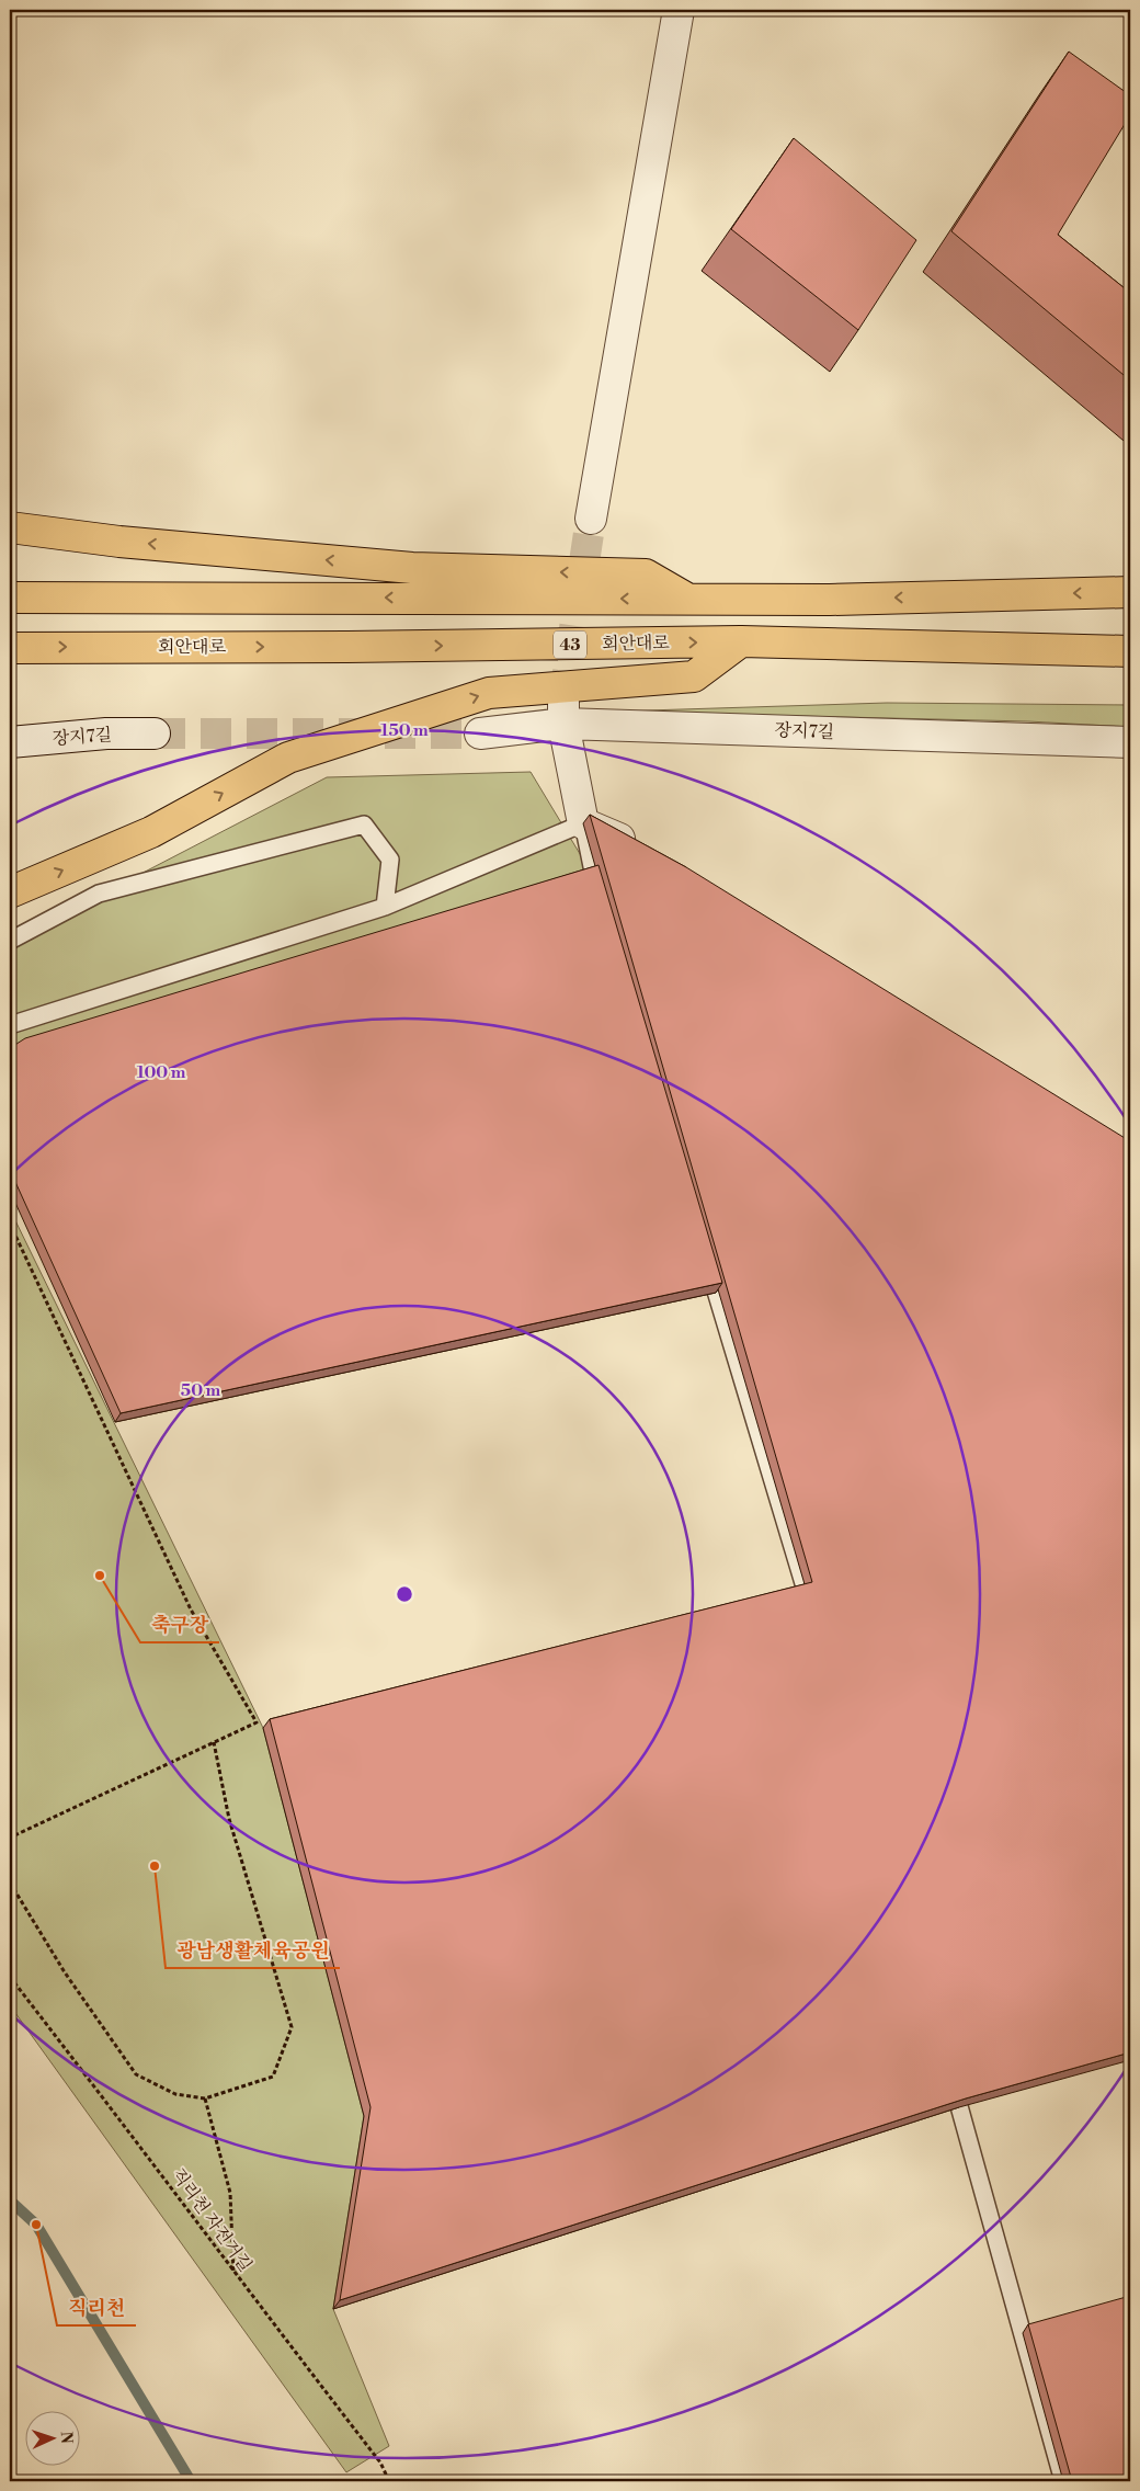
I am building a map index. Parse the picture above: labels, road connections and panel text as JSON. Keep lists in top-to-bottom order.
{
  "streets": {
    "highway": ["회안대로", "43"],
    "street": ["장지7길"],
    "path": ["직리천 자전거길"]
  },
  "places": ["축구장", "광남생활체육공원", "직리천"],
  "north": "right",
  "rings": ["150 m", "100 m", "50 m"]
}
